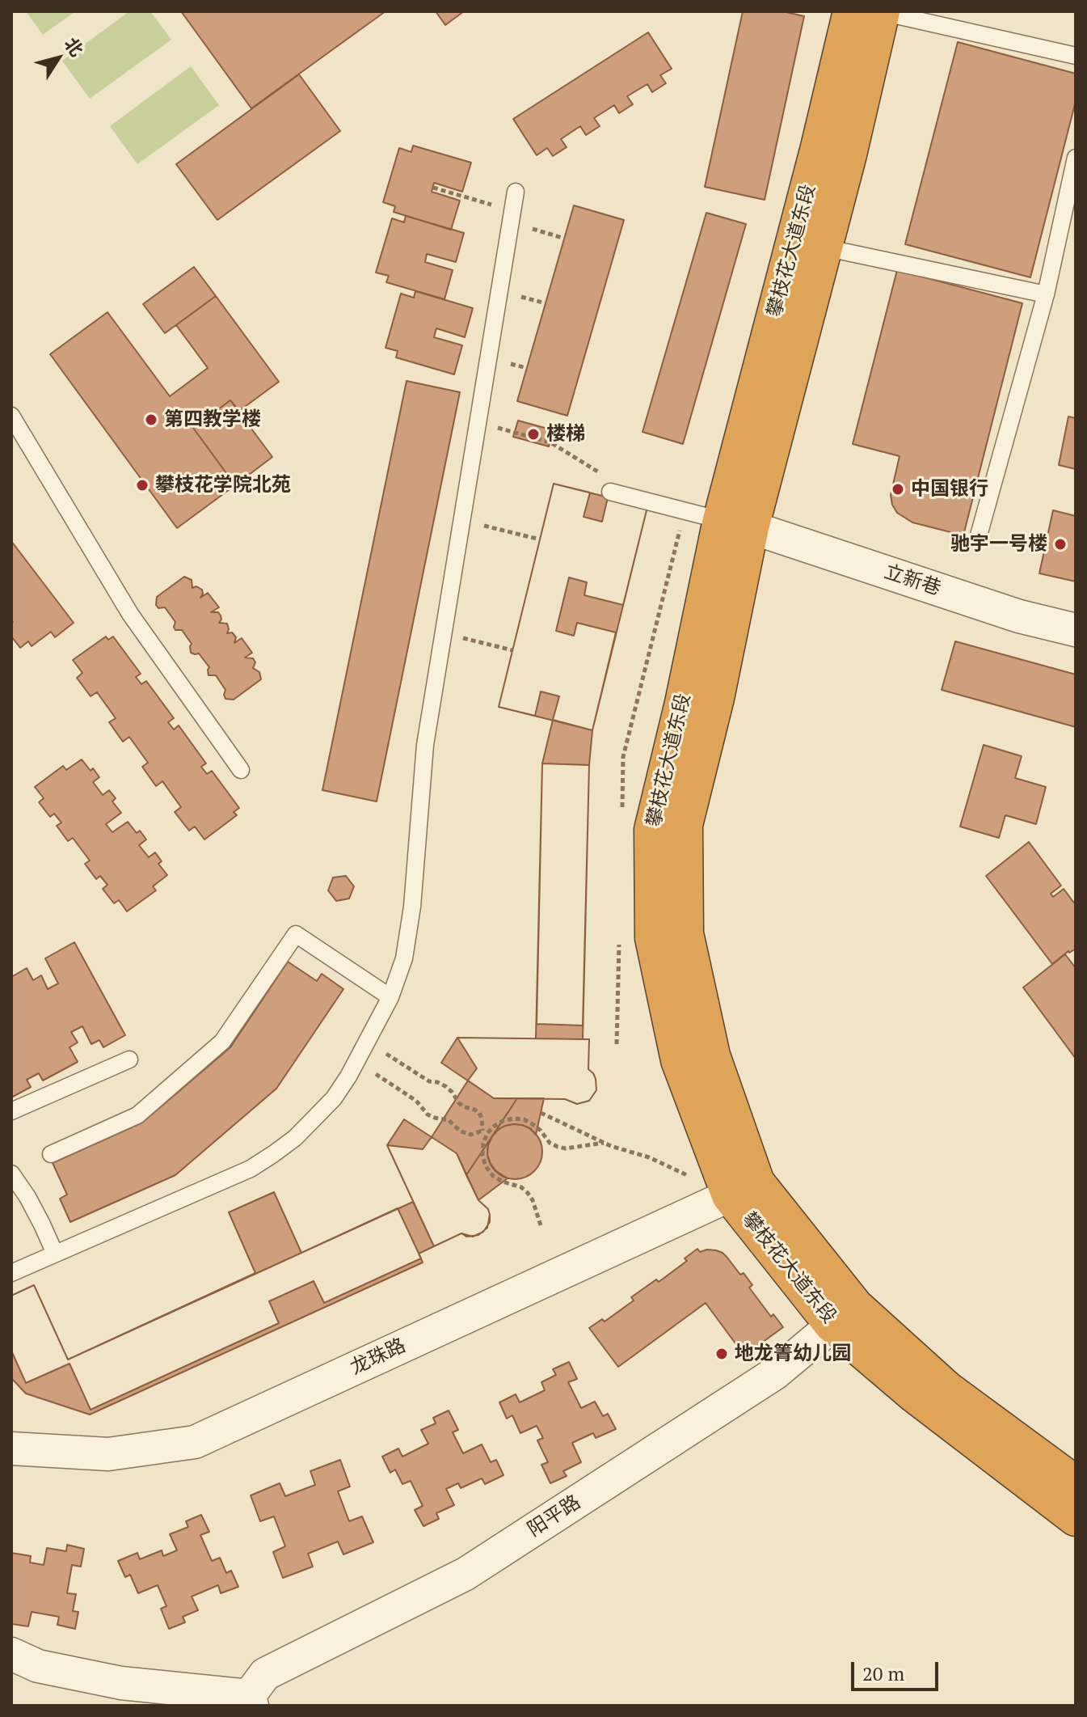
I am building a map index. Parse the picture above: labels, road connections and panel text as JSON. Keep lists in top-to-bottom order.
{
  "streets": {
    "highway": ["攀枝花大道东段"],
    "street": ["立新巷", "龙珠路", "阳平路"]
  },
  "crossings": [
    ["攀枝花大道东段", "立新巷"],
    ["攀枝花大道东段", "龙珠路"],
    ["攀枝花大道东段", "阳平路"]
  ],
  "places": [
    "第四教学楼",
    "楼梯",
    "攀枝花学院北苑",
    "中国银行",
    "驰宇一号楼",
    "地龙箐幼儿园"
  ],
  "scale_bar": "20 m",
  "north": "top right"
}
